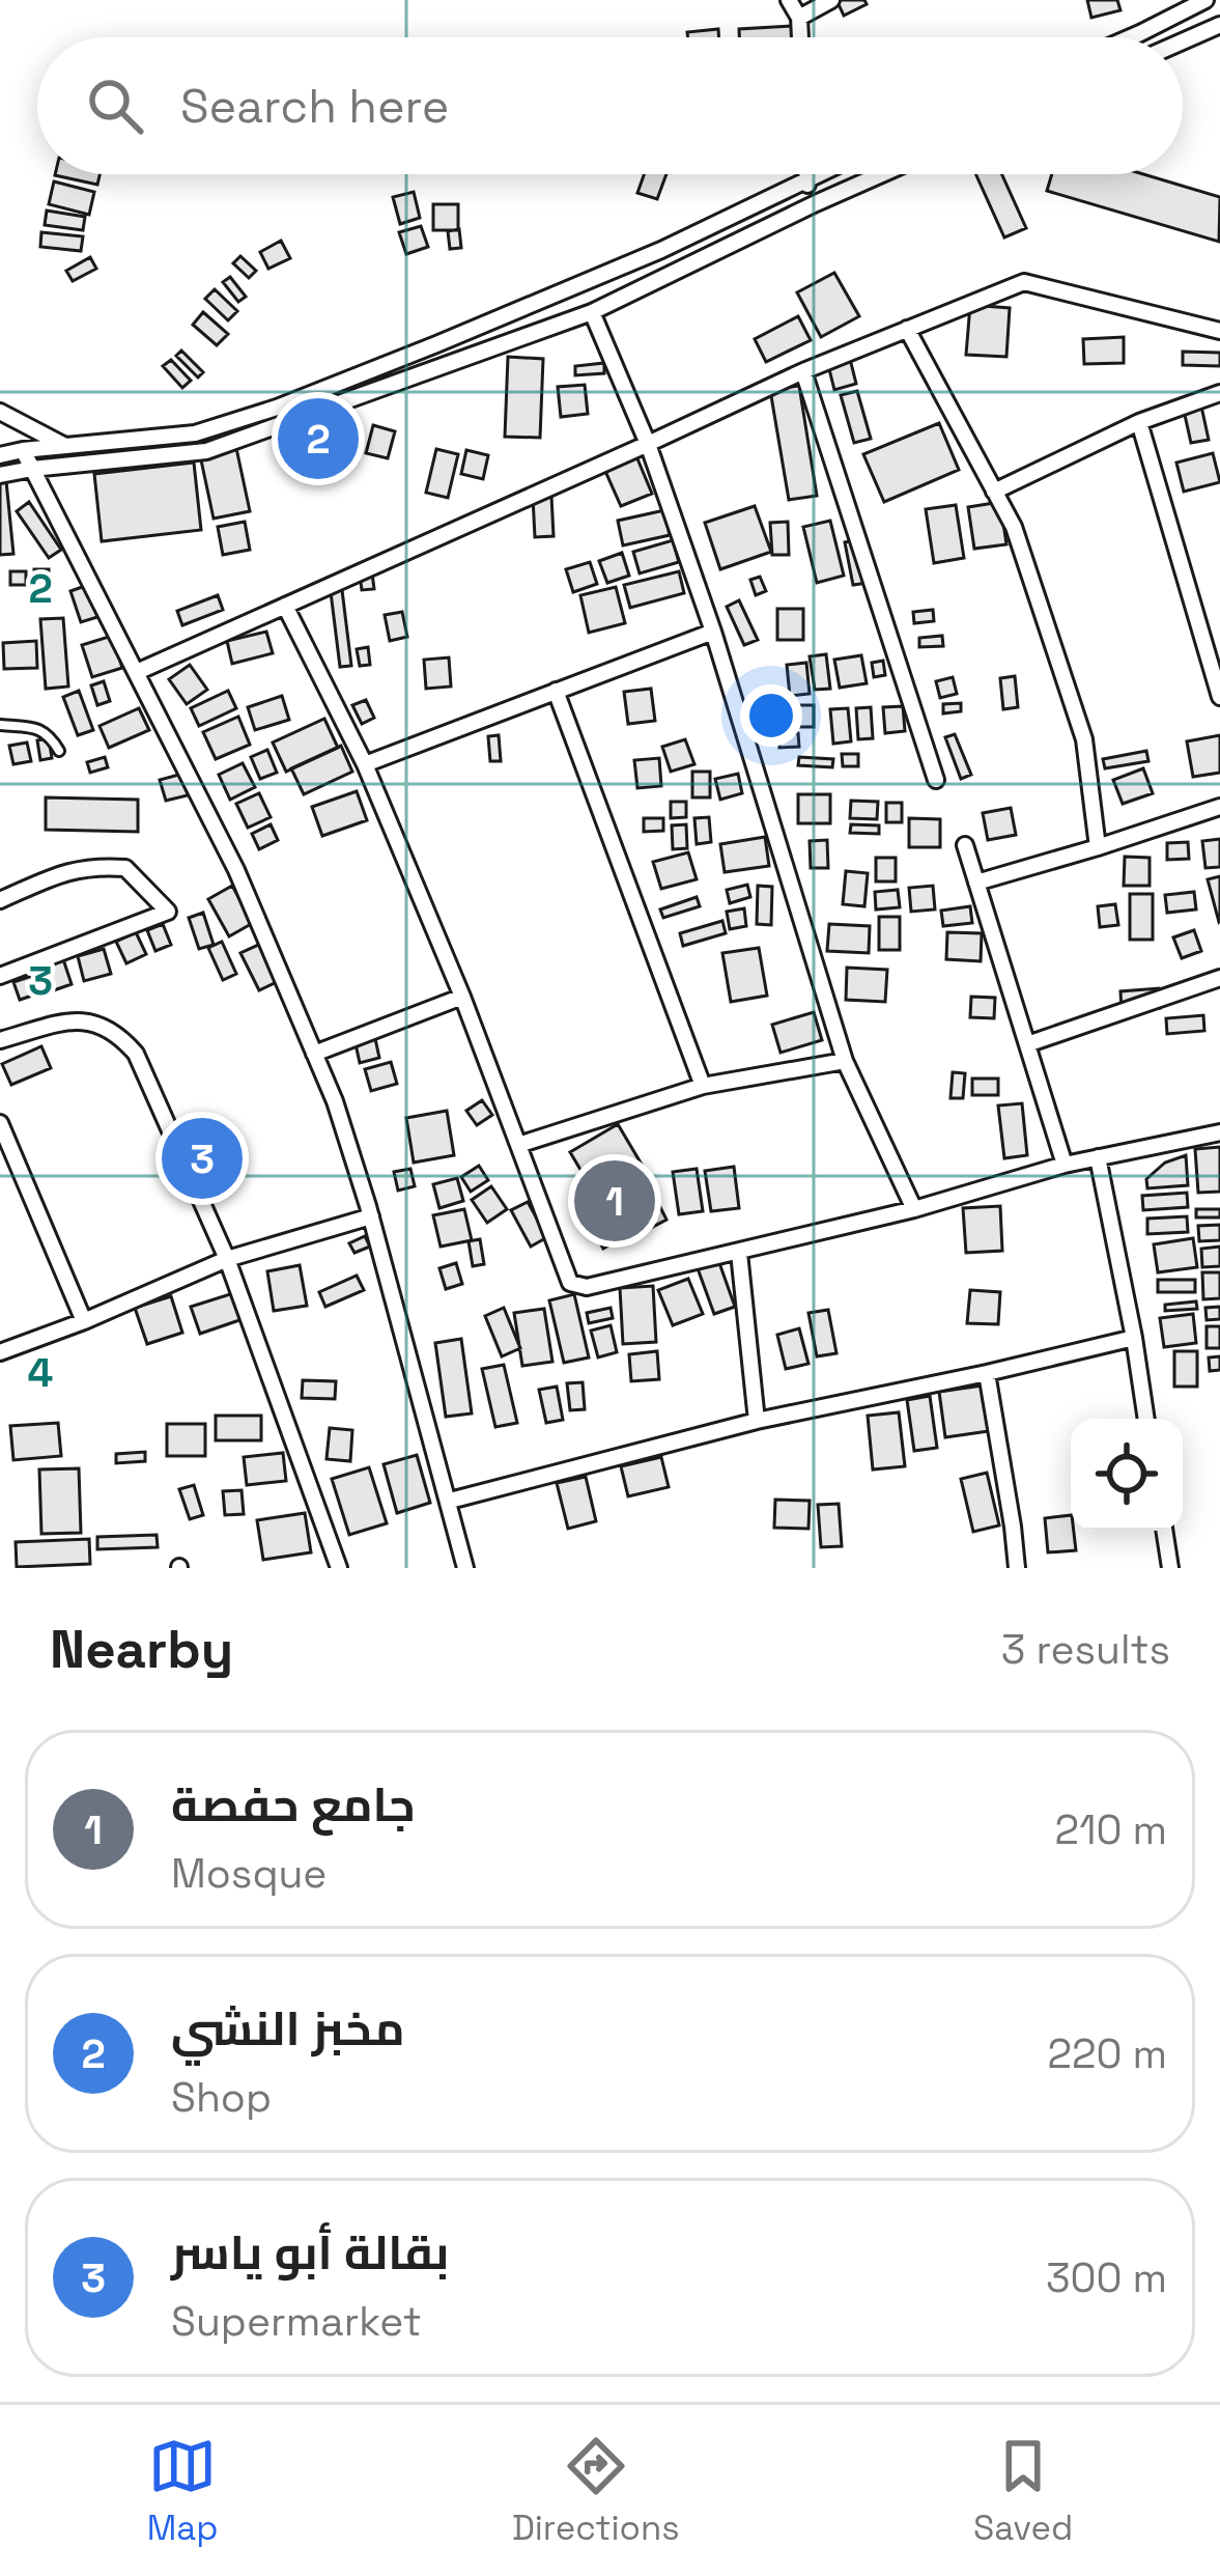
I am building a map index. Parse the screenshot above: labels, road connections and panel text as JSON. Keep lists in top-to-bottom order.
{
  "page": {
    "search": "Search here",
    "pins": ["2", "3", "1"],
    "heading": ["Nearby", "3 results"],
    "list": [
      {
        "mark": "1",
        "name": "جامع حفصة",
        "note": "Mosque",
        "value": "210 m"
      },
      {
        "mark": "2",
        "name": "مخبز النشي",
        "note": "Shop",
        "value": "220 m"
      },
      {
        "mark": "3",
        "name": "بقالة أبو ياسر",
        "note": "Supermarket",
        "value": "300 m"
      }
    ],
    "nav": ["Map", "Directions", "Saved"]
  },
  "grid": {
    "rows": ["2", "3", "4"]
  }
}
